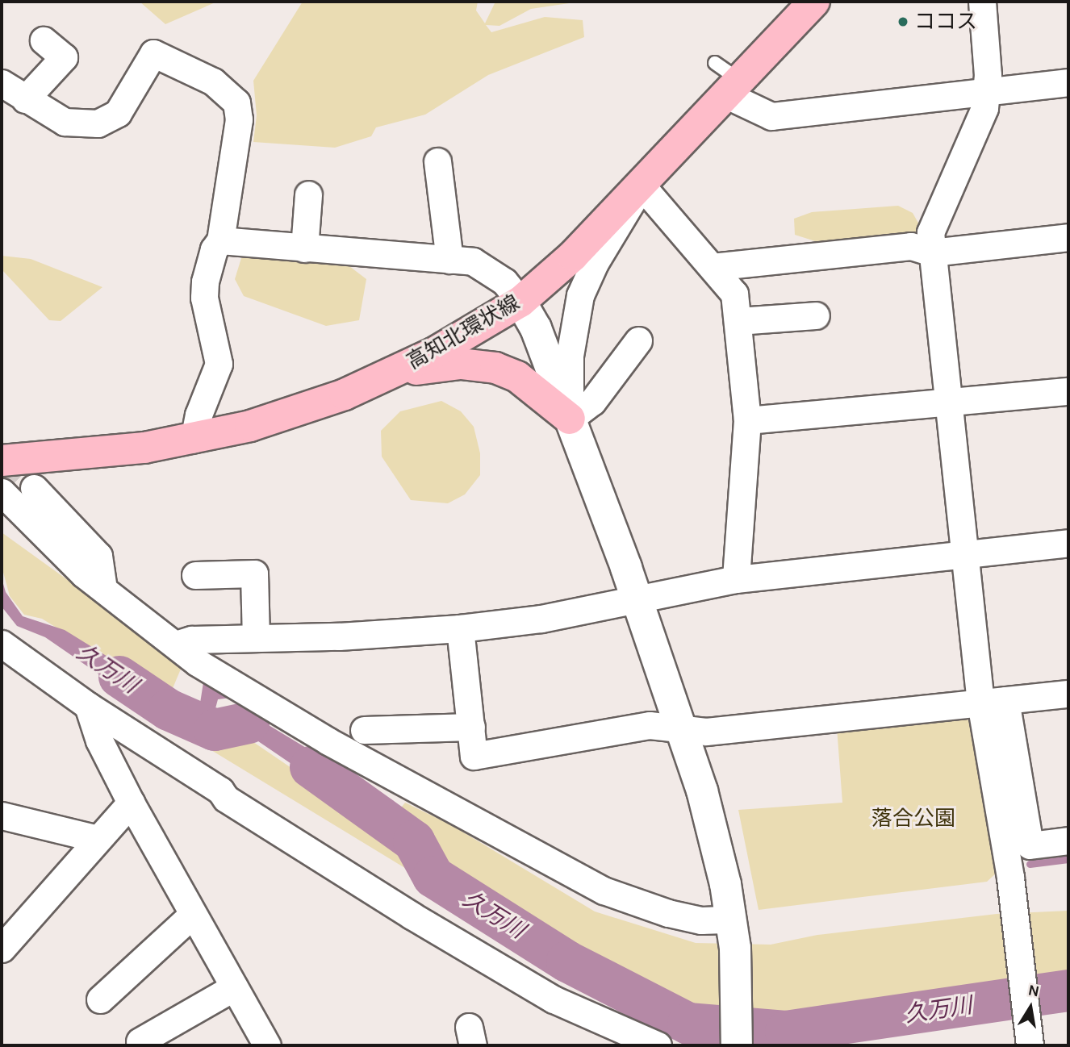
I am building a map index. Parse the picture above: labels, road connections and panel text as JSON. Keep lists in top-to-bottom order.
{
  "streets": {
    "main road": ["高知北環状線"]
  },
  "water": ["久万川"],
  "parks": ["落合公園"],
  "places": ["ココス"],
  "north": "top"
}
